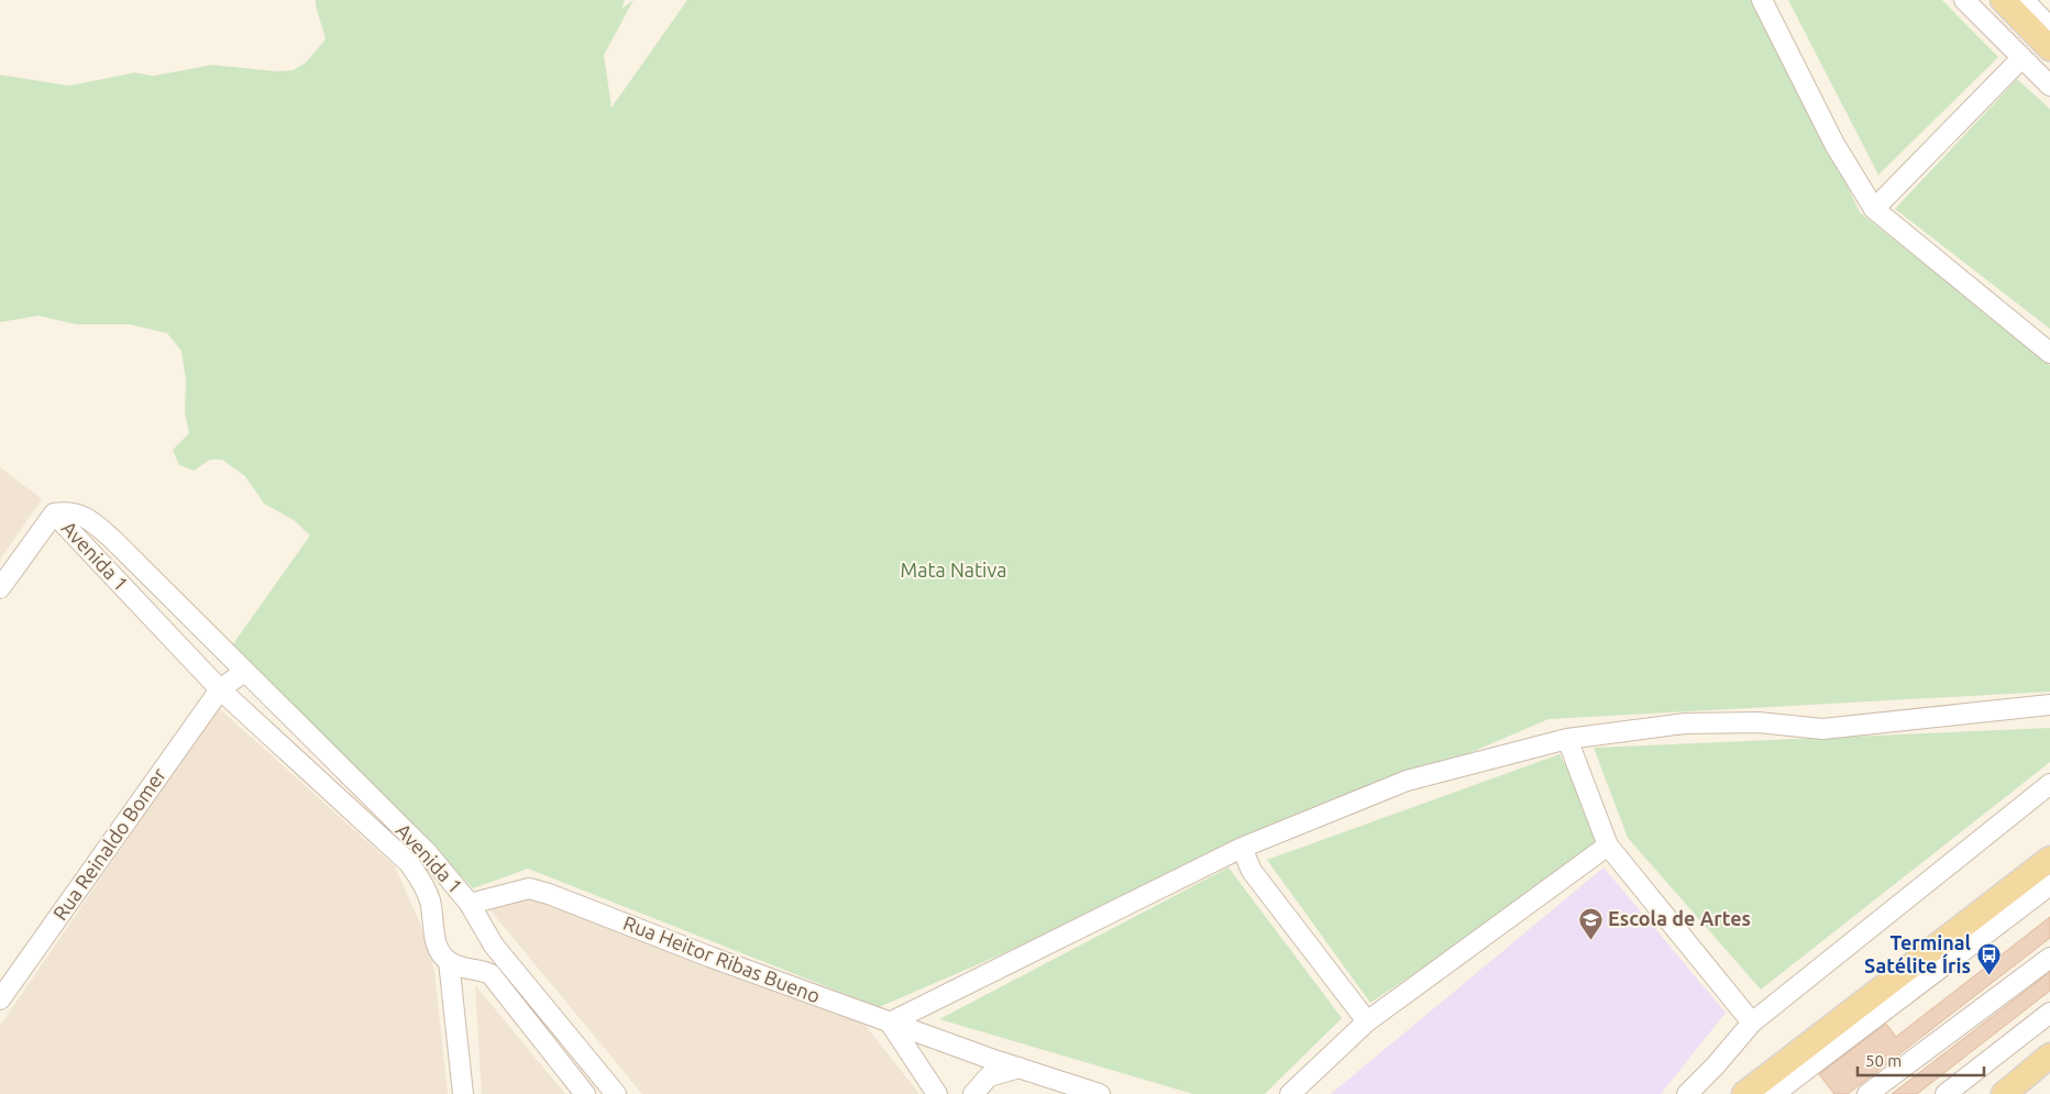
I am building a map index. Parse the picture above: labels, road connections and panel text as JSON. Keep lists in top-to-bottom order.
{
  "streets": {
    "street": ["Avenida 1", "Rua Reinaldo Bomer", "Rua Heitor Ribas Bueno"]
  },
  "crossings": [
    ["Avenida 1", "Rua Reinaldo Bomer"],
    ["Avenida 1", "Rua Heitor Ribas Bueno"]
  ],
  "parks": ["Mata Nativa"],
  "places": {
    "school or university": ["Escola de Artes"],
    "bus stop": ["Terminal Satélite Íris"]
  },
  "scale_bar": "50 m"
}
